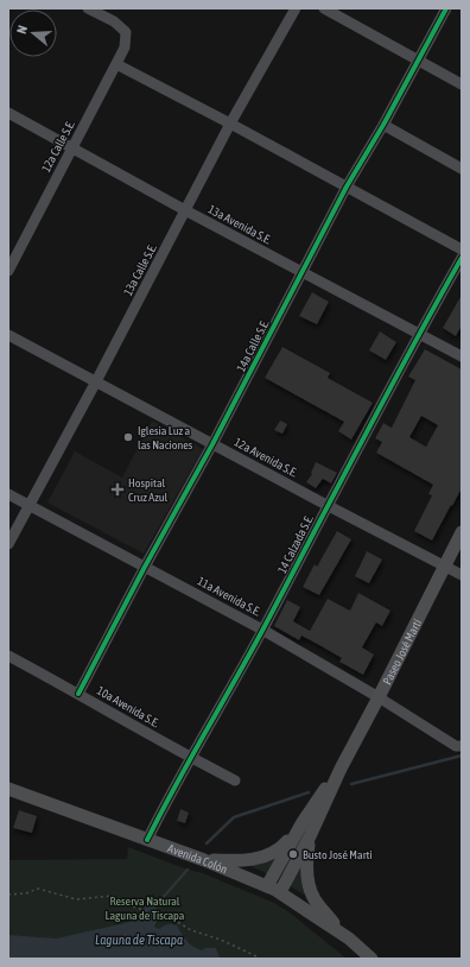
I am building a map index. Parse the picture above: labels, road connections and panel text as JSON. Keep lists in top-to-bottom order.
{
  "streets": {
    "main road": ["Paseo José Martí", "Avenida Colón"],
    "street": [
      "12a Calle S.E.",
      "13a Avenida S.E.",
      "13a Calle S.E.",
      "14a Calle S.E.",
      "12a Avenida S.E.",
      "14 Calzada S.E.",
      "11a Avenida S.E.",
      "10a Avenida S.E."
    ]
  },
  "crossings": [
    ["12a Calle S.E.", "13a Avenida S.E."],
    ["13a Avenida S.E.", "13a Calle S.E."],
    ["13a Avenida S.E.", "14a Calle S.E."],
    ["13a Avenida S.E.", "14 Calzada S.E."],
    ["13a Calle S.E.", "12a Avenida S.E."],
    ["13a Calle S.E.", "11a Avenida S.E."],
    ["14a Calle S.E.", "12a Avenida S.E."],
    ["14a Calle S.E.", "11a Avenida S.E."],
    ["14a Calle S.E.", "10a Avenida S.E."],
    ["12a Avenida S.E.", "14 Calzada S.E."],
    ["12a Avenida S.E.", "Paseo José Martí"],
    ["14 Calzada S.E.", "11a Avenida S.E."],
    ["14 Calzada S.E.", "10a Avenida S.E."],
    ["14 Calzada S.E.", "Avenida Colón"],
    ["11a Avenida S.E.", "Paseo José Martí"],
    ["Paseo José Martí", "Avenida Colón"]
  ],
  "water": ["Laguna de Tiscapa"],
  "parks": ["Reserva Natural Laguna de Tiscapa"],
  "places": {
    "other": ["Iglesia Luz a las Naciones", "Busto José Martí"],
    "health": ["Hospital Cruz Azul"]
  },
  "north": "left"
}
